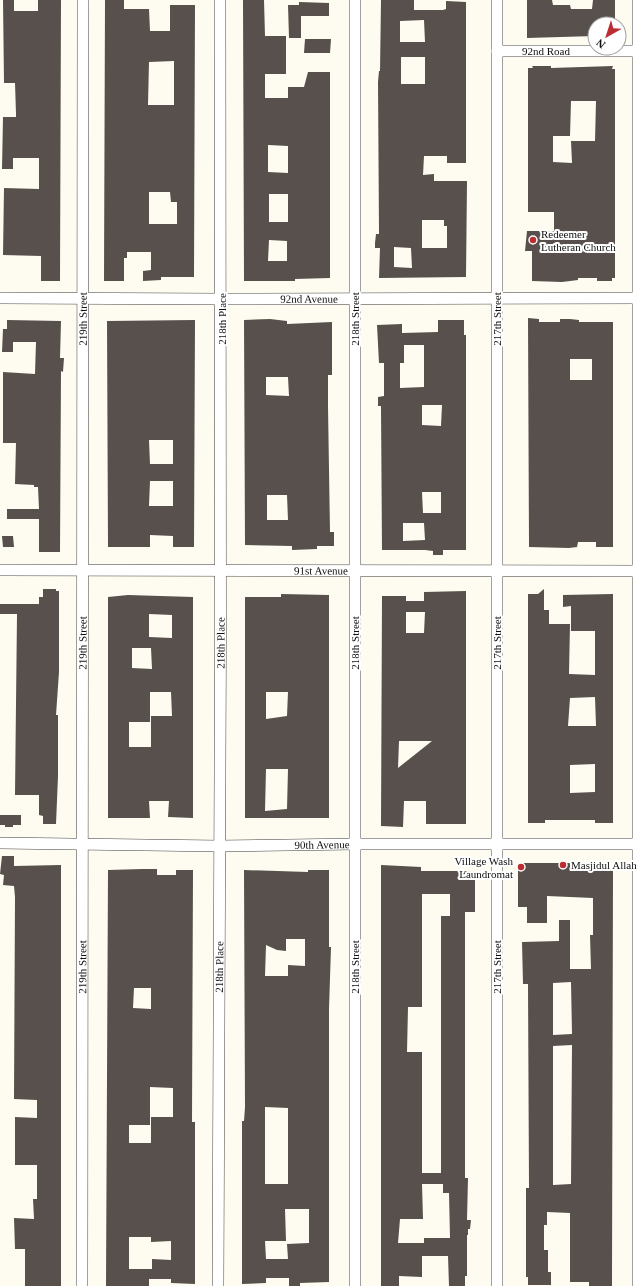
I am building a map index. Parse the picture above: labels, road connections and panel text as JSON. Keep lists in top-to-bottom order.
{
  "streets": {
    "street": [
      "92nd Road",
      "92nd Avenue",
      "219th Street",
      "218th Place",
      "218th Street",
      "217th Street",
      "91st Avenue",
      "90th Avenue"
    ]
  },
  "crossings": [
    ["92nd Road", "217th Street"],
    ["92nd Avenue", "219th Street"],
    ["92nd Avenue", "218th Place"],
    ["92nd Avenue", "218th Street"],
    ["92nd Avenue", "217th Street"],
    ["219th Street", "91st Avenue"],
    ["219th Street", "90th Avenue"],
    ["218th Place", "91st Avenue"],
    ["218th Place", "90th Avenue"],
    ["218th Street", "91st Avenue"],
    ["218th Street", "90th Avenue"],
    ["217th Street", "91st Avenue"],
    ["217th Street", "90th Avenue"]
  ],
  "places": ["Redeemer Lutheran Church", "Masjidul Allah", "Village Wash Laundromat"],
  "north": "bottom left"
}
